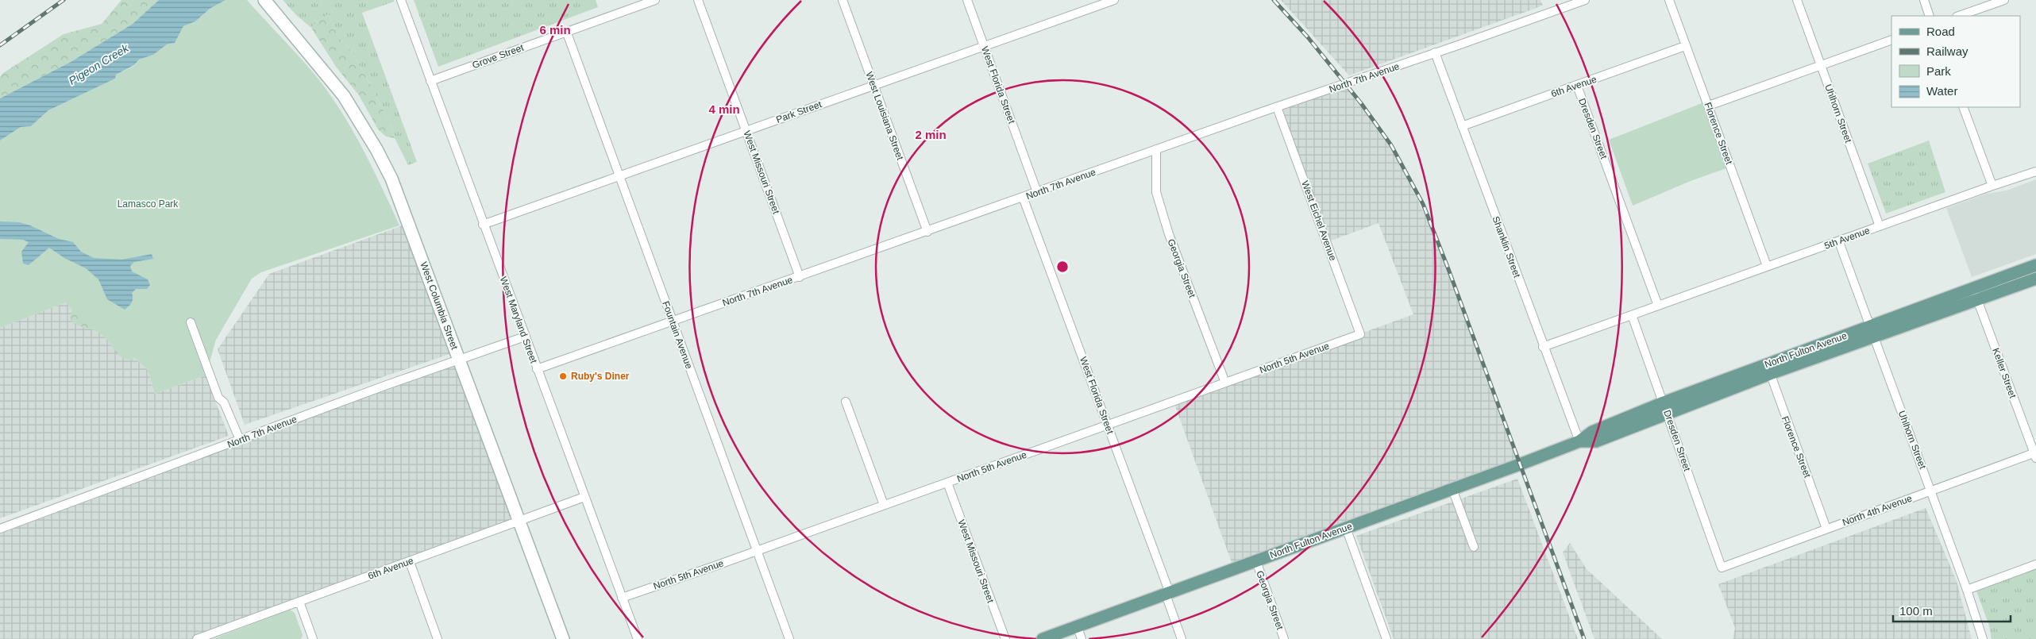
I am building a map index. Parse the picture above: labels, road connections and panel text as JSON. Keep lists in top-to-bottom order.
{
  "streets": {
    "main road": ["West Columbia Street", "North Fulton Avenue"],
    "street": [
      "Grove Street",
      "North 7th Avenue",
      "West Florida Street",
      "6th Avenue",
      "Park Street",
      "Uhlhorn Street",
      "West Louisiana Street",
      "Dresden Street",
      "Florence Street",
      "West Missouri Street",
      "West Eichel Avenue",
      "5th Avenue",
      "Shanklin Street",
      "Georgia Street",
      "West Maryland Street",
      "Fountain Avenue",
      "North 5th Avenue",
      "Keller Street",
      "North 4th Avenue"
    ]
  },
  "crossings": [
    ["Grove Street", "West Maryland Street"],
    ["Grove Street", "Fountain Avenue"],
    ["North 7th Avenue", "West Florida Street"],
    ["North 7th Avenue", "West Louisiana Street"],
    ["North 7th Avenue", "West Missouri Street"],
    ["North 7th Avenue", "West Eichel Avenue"],
    ["North 7th Avenue", "Shanklin Street"],
    ["North 7th Avenue", "Georgia Street"],
    ["North 7th Avenue", "West Columbia Street"],
    ["North 7th Avenue", "West Maryland Street"],
    ["North 7th Avenue", "Fountain Avenue"],
    ["West Florida Street", "Park Street"],
    ["West Florida Street", "North Fulton Avenue"],
    ["West Florida Street", "North 5th Avenue"],
    ["6th Avenue", "Dresden Street"],
    ["6th Avenue", "Florence Street"],
    ["6th Avenue", "Shanklin Street"],
    ["6th Avenue", "West Columbia Street"],
    ["6th Avenue", "West Maryland Street"],
    ["Park Street", "West Louisiana Street"],
    ["Park Street", "West Missouri Street"],
    ["Park Street", "West Maryland Street"],
    ["Park Street", "Fountain Avenue"],
    ["Uhlhorn Street", "5th Avenue"],
    ["Uhlhorn Street", "North Fulton Avenue"],
    ["Uhlhorn Street", "North 4th Avenue"],
    ["Dresden Street", "5th Avenue"],
    ["Dresden Street", "North Fulton Avenue"],
    ["Dresden Street", "North 4th Avenue"],
    ["Florence Street", "5th Avenue"],
    ["Florence Street", "North Fulton Avenue"],
    ["Florence Street", "North 4th Avenue"],
    ["West Missouri Street", "North 5th Avenue"],
    ["West Eichel Avenue", "North 5th Avenue"],
    ["Shanklin Street", "North Fulton Avenue"],
    ["Georgia Street", "North Fulton Avenue"],
    ["Georgia Street", "North 5th Avenue"],
    ["West Maryland Street", "North 5th Avenue"],
    ["Fountain Avenue", "North 5th Avenue"],
    ["North Fulton Avenue", "Keller Street"],
    ["Keller Street", "North 4th Avenue"]
  ],
  "water": ["Pigeon Creek"],
  "parks": ["Lamasco Park"],
  "places": ["Ruby's Diner"],
  "legend": [
    "Road",
    "Railway",
    "Park",
    "Water"
  ],
  "scale_bar": "100 m",
  "rings": ["6 min", "4 min", "2 min"]
}
